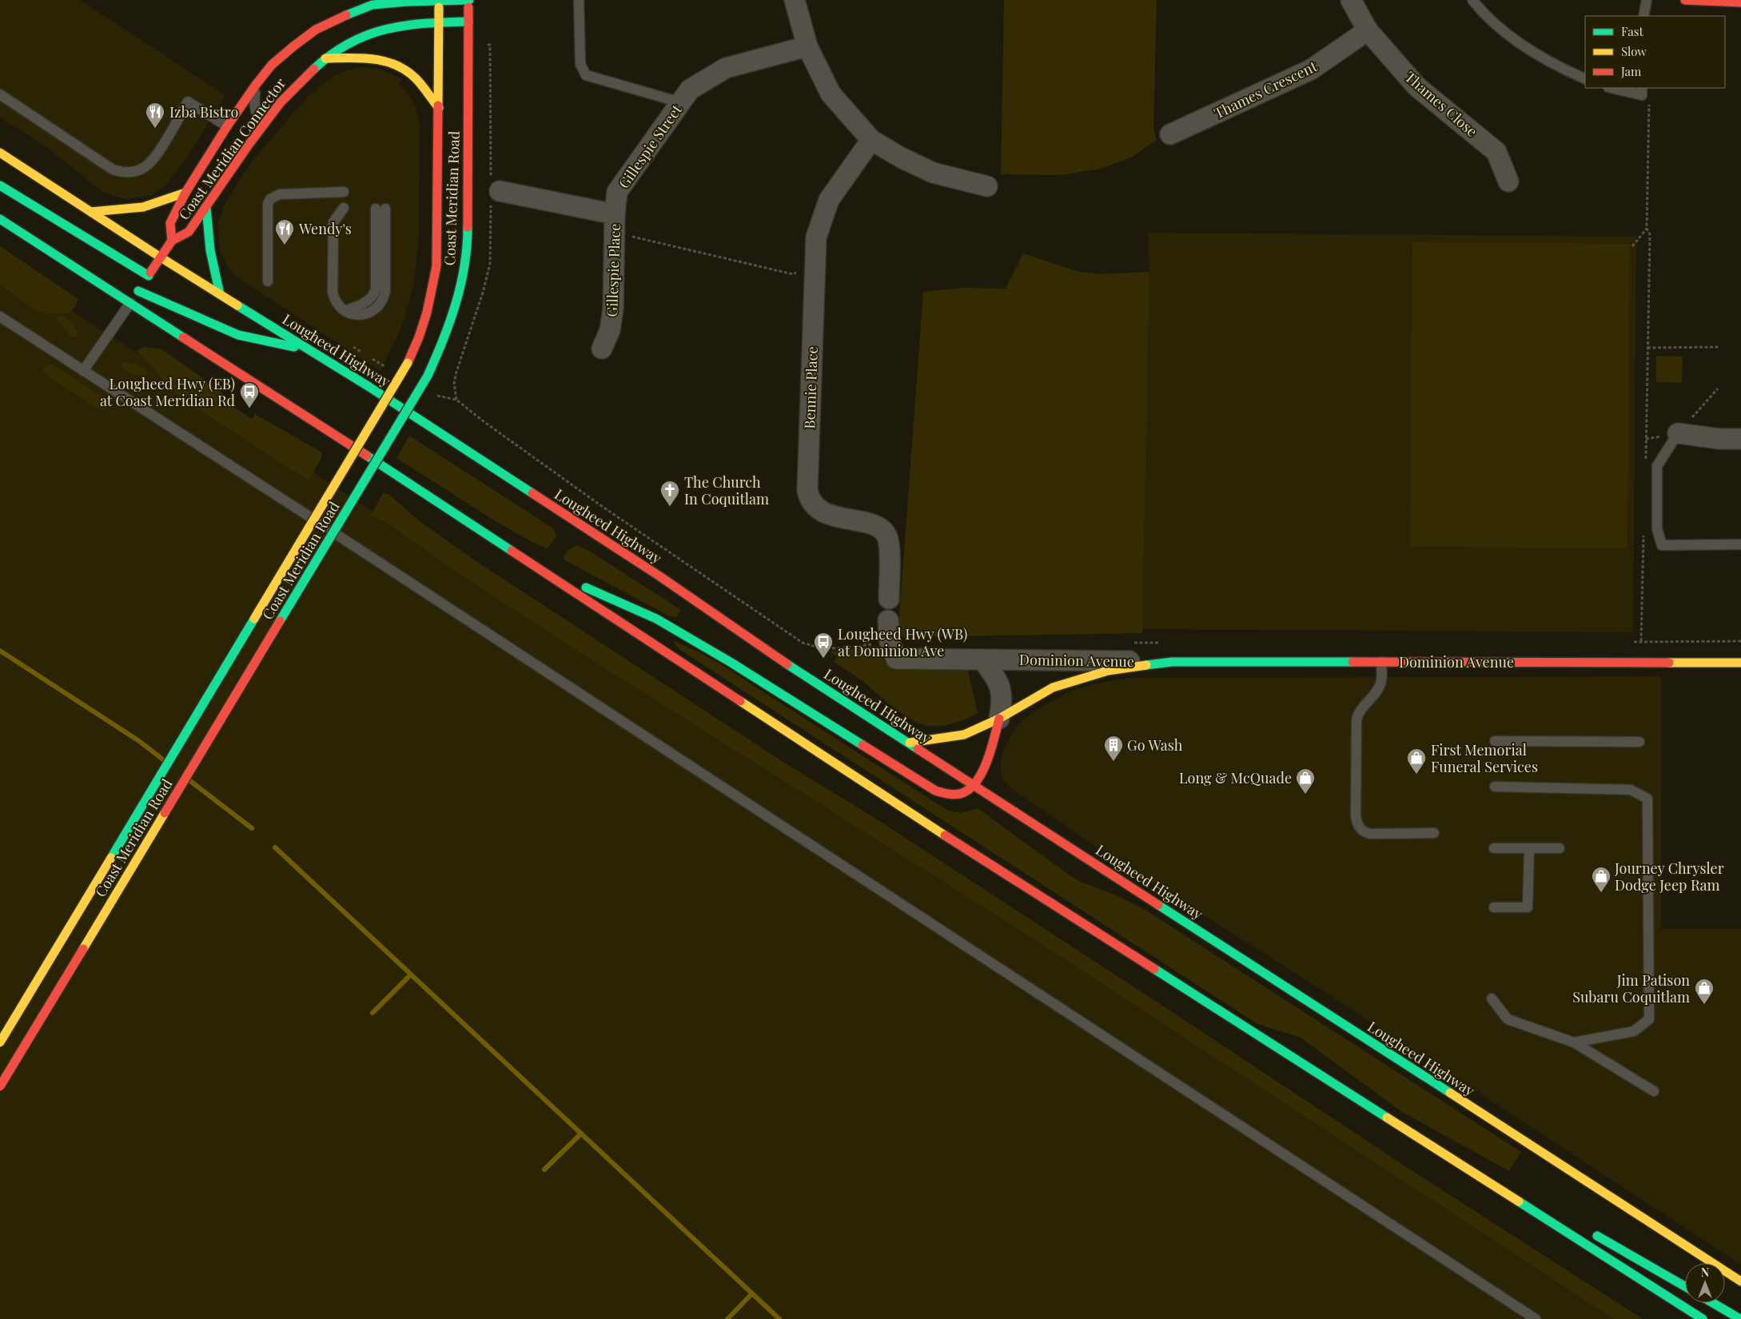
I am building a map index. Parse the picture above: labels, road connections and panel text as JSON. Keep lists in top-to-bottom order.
{
  "streets": {
    "main road": [
      "Coast Meridian Connector",
      "Coast Meridian Road",
      "Lougheed Highway",
      "Dominion Avenue"
    ],
    "street": [
      "Thames Crescent",
      "Thames Close",
      "Gillespie Street",
      "Gillespie Place",
      "Bennie Place"
    ]
  },
  "crossings": [
    ["Thames Crescent", "Thames Close"],
    ["Gillespie Street", "Gillespie Place"],
    ["Coast Meridian Connector", "Coast Meridian Road"],
    ["Coast Meridian Connector", "Lougheed Highway"],
    ["Lougheed Highway", "Dominion Avenue"]
  ],
  "places": {
    "restaurant": ["Izba Bistro", "Wendy's"],
    "bus stop": ["Lougheed Hwy (EB) at Coast Meridian Rd", "Lougheed Hwy (WB) at Dominion Ave"],
    "church": ["The Church In Coquitlam"],
    "building": ["Go Wash"],
    "shop": [
      "First Memorial Funeral Services",
      "Long & McQuade",
      "Journey Chrysler Dodge Jeep Ram",
      "Jim Patison Subaru Coquitlam"
    ]
  },
  "legend": ["Fast", "Slow", "Jam"],
  "north": "top"
}
